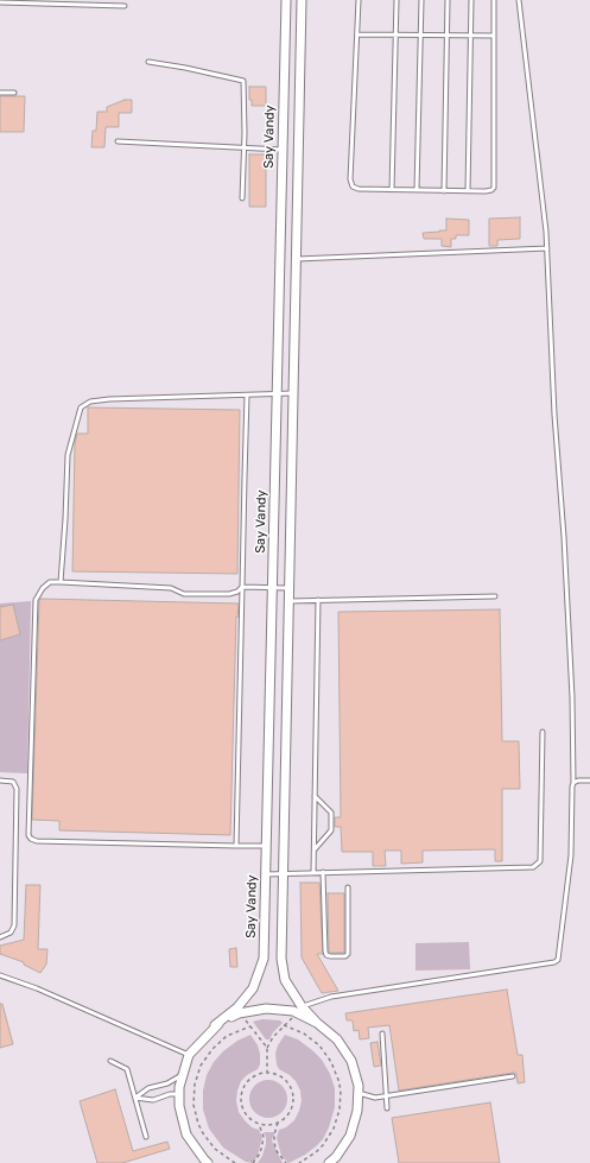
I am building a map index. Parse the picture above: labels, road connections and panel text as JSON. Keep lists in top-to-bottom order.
{
  "streets": {
    "street": ["Say Vandy"]
  }
}
